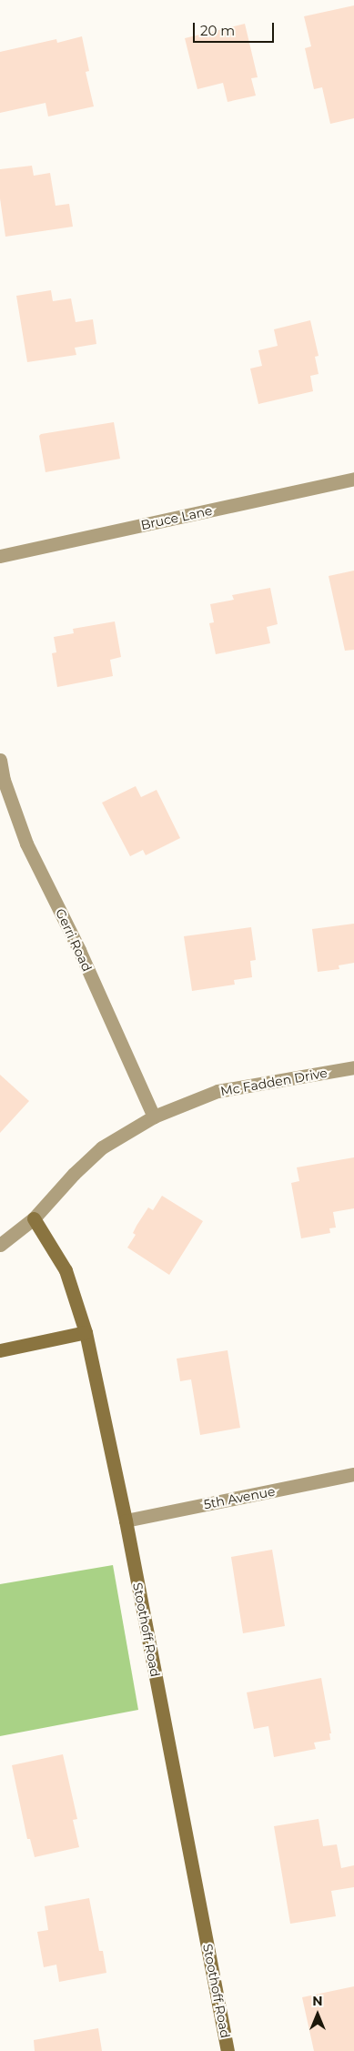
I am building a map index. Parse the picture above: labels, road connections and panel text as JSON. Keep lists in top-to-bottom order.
{
  "streets": {
    "street": [
      "Bruce Lane",
      "Gerri Road",
      "Mc Fadden Drive",
      "5th Avenue",
      "Stoothoff Road"
    ]
  },
  "crossings": [
    ["Gerri Road", "Mc Fadden Drive"],
    ["Mc Fadden Drive", "Stoothoff Road"],
    ["5th Avenue", "Stoothoff Road"]
  ],
  "scale_bar": "20 m",
  "north": "top"
}
